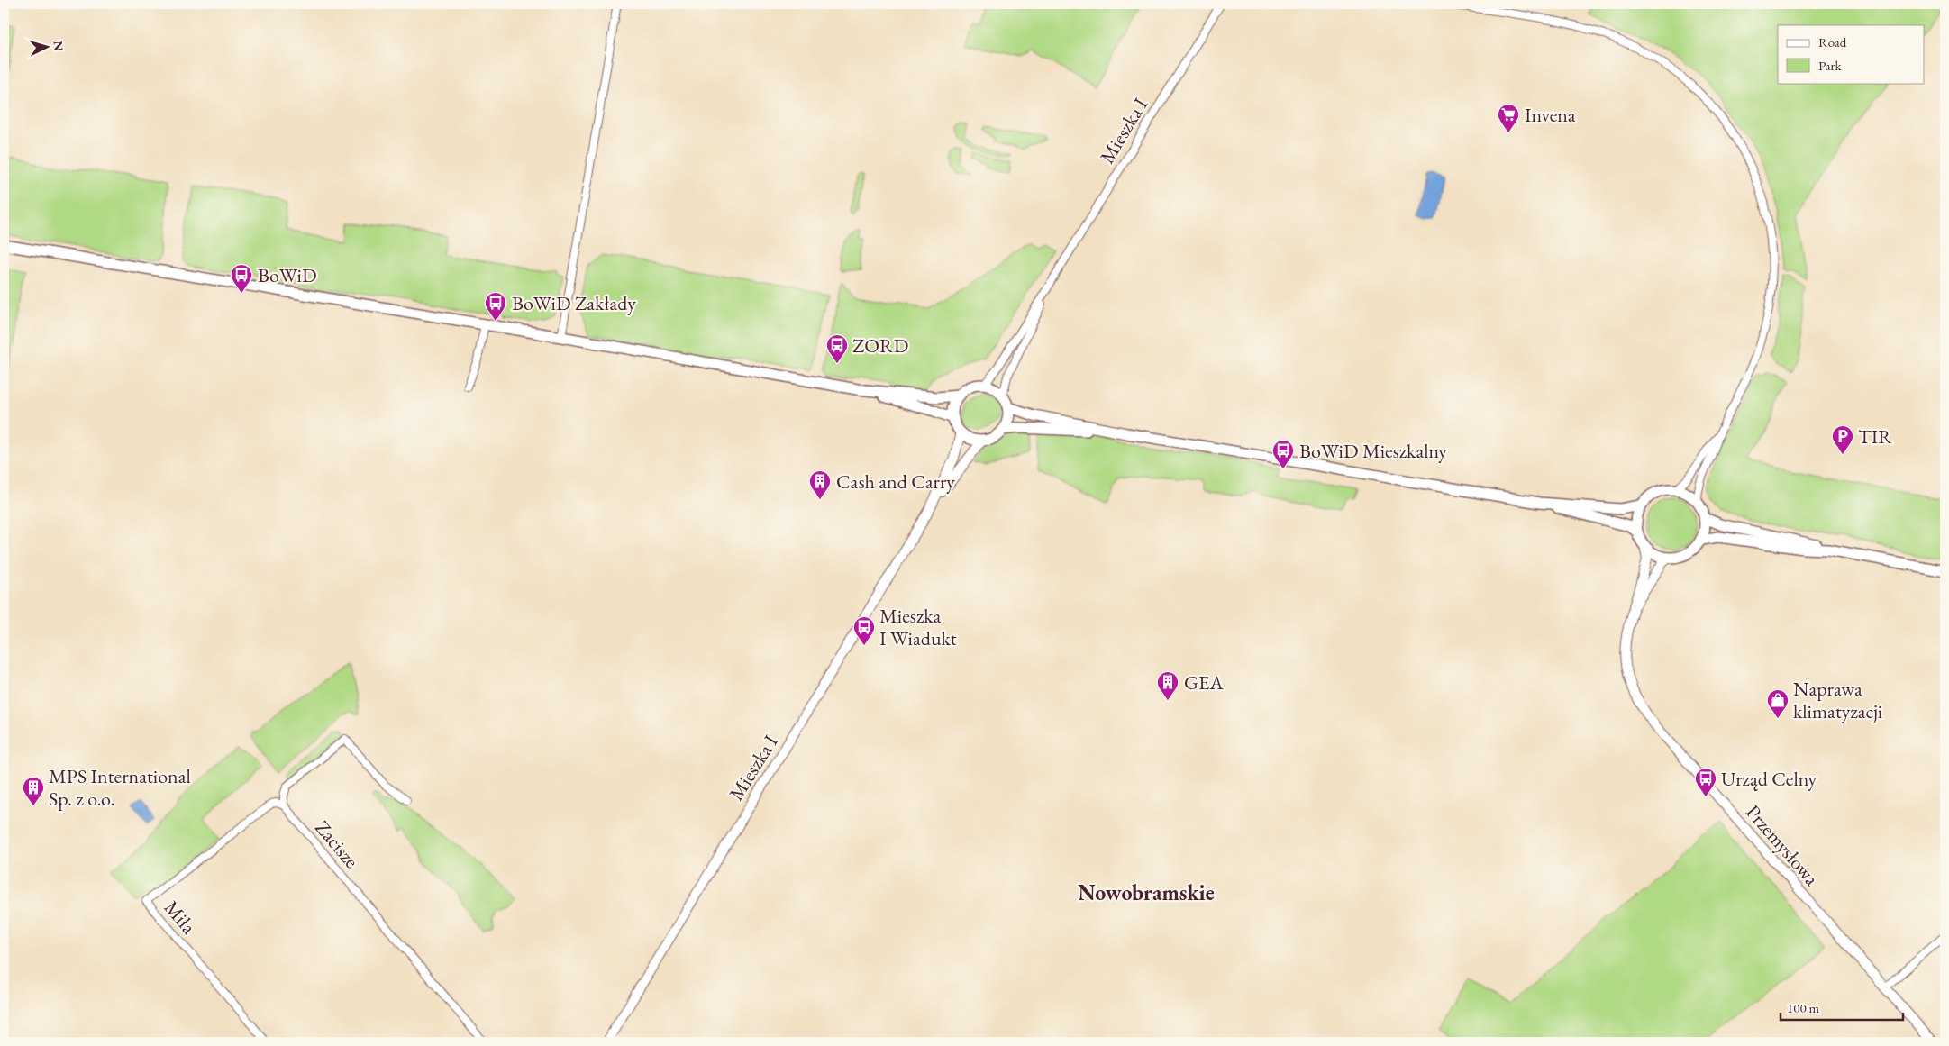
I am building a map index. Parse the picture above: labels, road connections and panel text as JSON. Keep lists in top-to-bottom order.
{
  "streets": {
    "street": [
      "Mieszka I",
      "Zacisze",
      "Przemysłowa",
      "Miła"
    ]
  },
  "crossings": [
    ["Zacisze", "Miła"]
  ],
  "districts": ["Nowobramskie"],
  "places": {
    "supermarket": ["Invena"],
    "bus stop": [
      "BoWiD",
      "BoWiD Zakłady",
      "ZORD",
      "BoWiD Mieszkalny",
      "Mieszka I Wiadukt",
      "Urząd Celny"
    ],
    "parking": ["TIR"],
    "building": ["Cash and Carry", "GEA", "MPS International Sp. z o.o."],
    "shop": ["Naprawa klimatyzacji"]
  },
  "legend": ["Road", "Park"],
  "scale_bar": "100 m",
  "north": "right"
}
